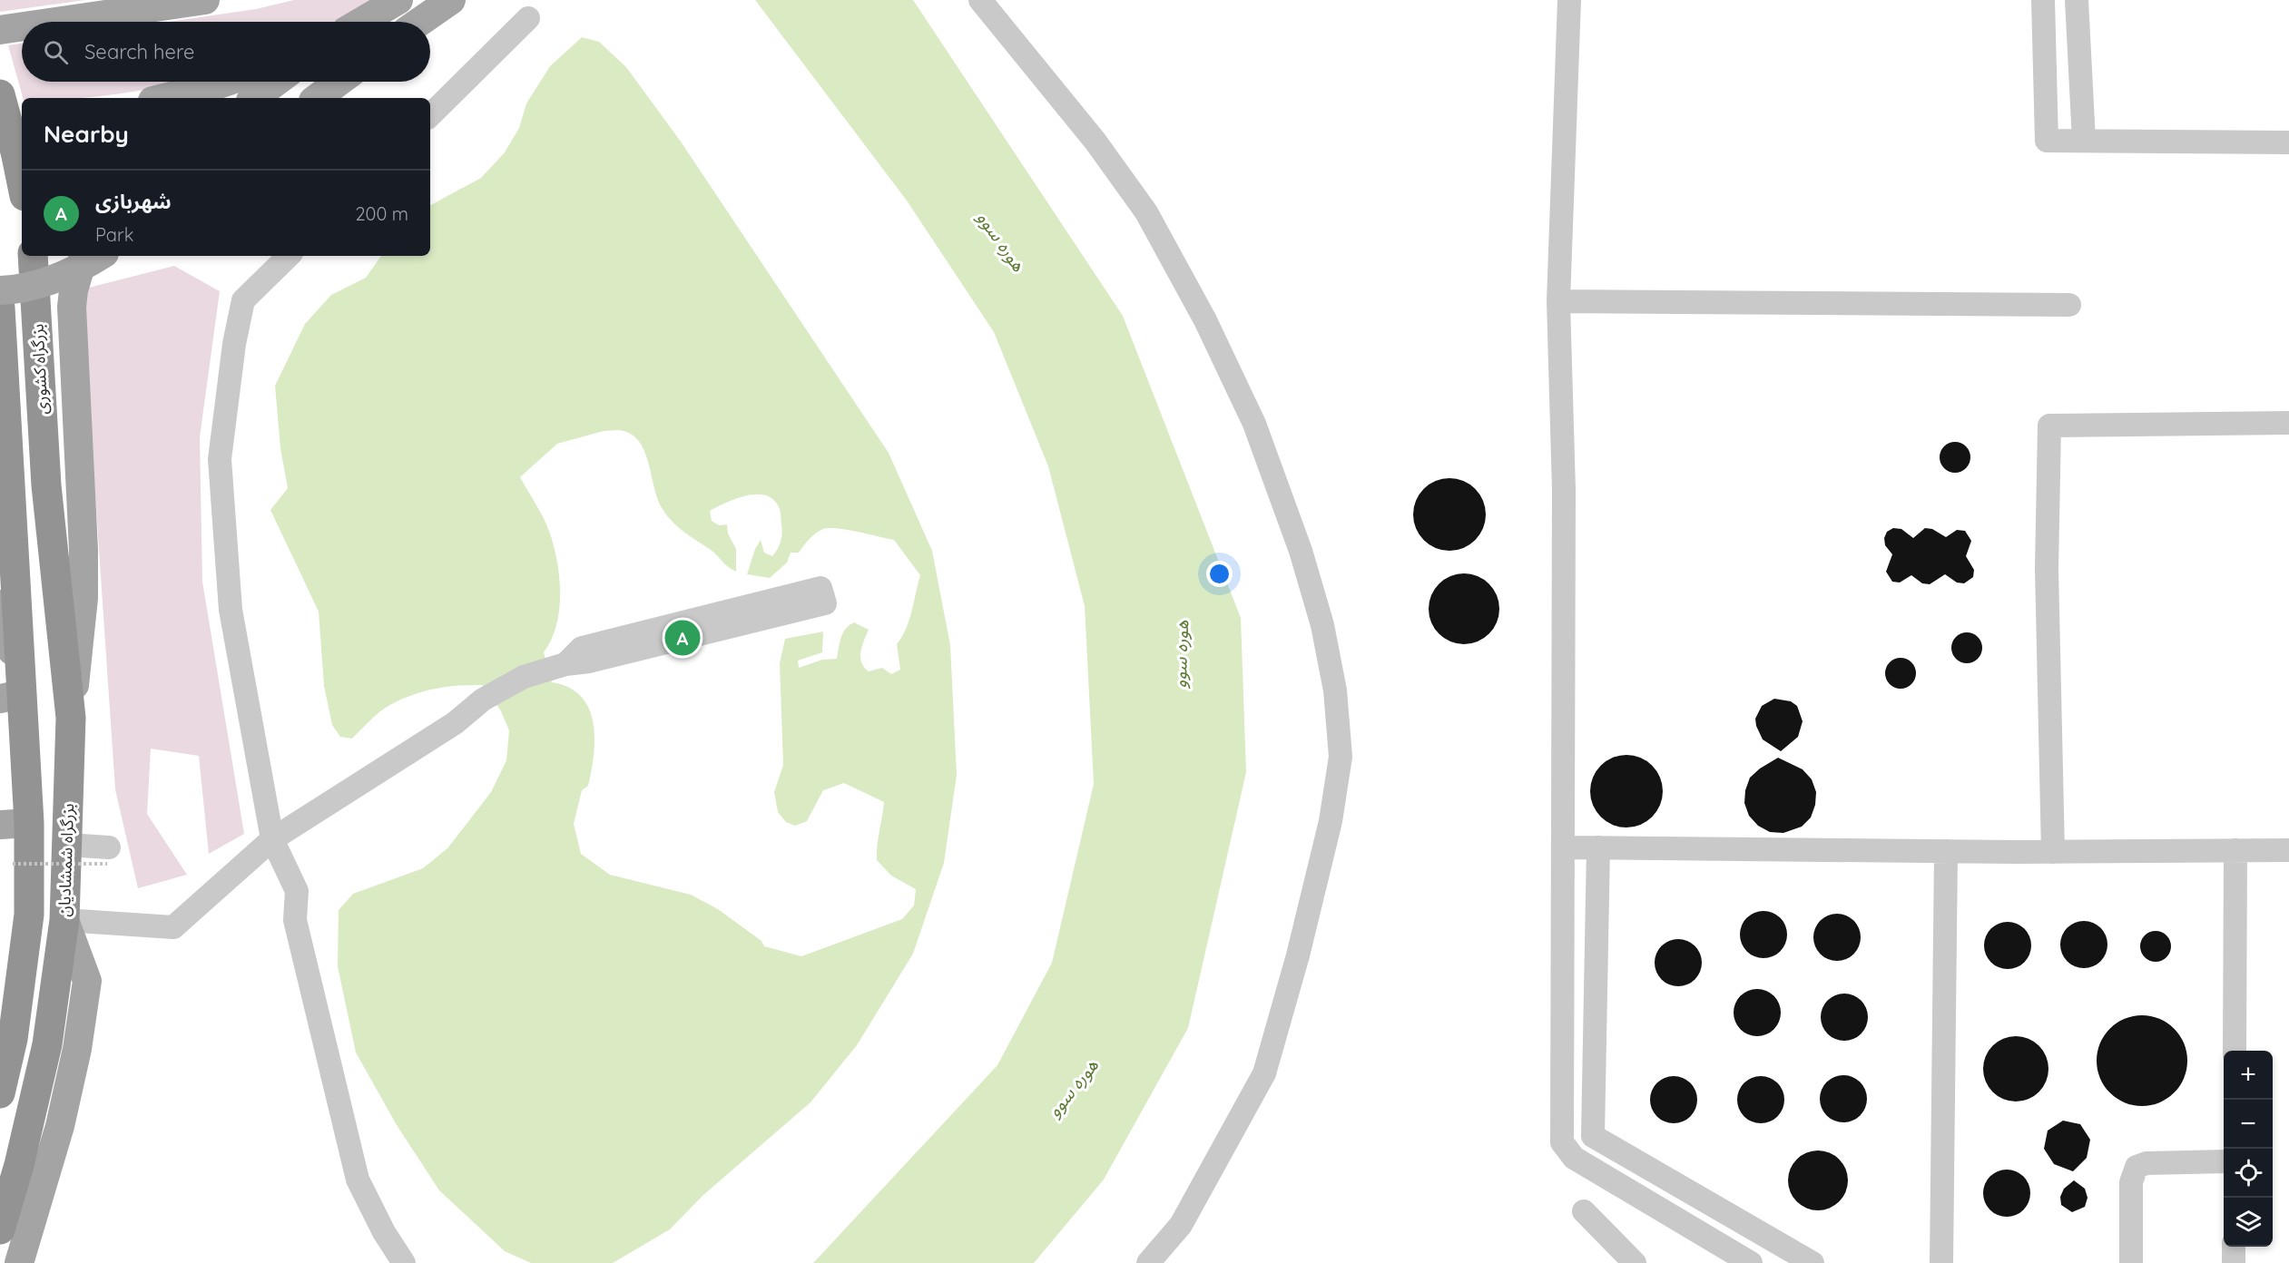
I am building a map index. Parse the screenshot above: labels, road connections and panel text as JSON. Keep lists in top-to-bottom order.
{
  "streets": {
    "highway": ["بزرگراه کشوری", "بزرگراه شمشادیان"]
  },
  "crossings": [
    ["بزرگراه کشوری", "بزرگراه شمشادیان"]
  ],
  "water": ["هوره سوو"],
  "page": {
    "search": "Search here",
    "heading": "Nearby",
    "list": [
      {
        "mark": "A",
        "name": "شهربازی",
        "note": "Park",
        "value": "200 m"
      }
    ],
    "pins": "A",
    "map_buttons": ["+", "−"]
  }
}
